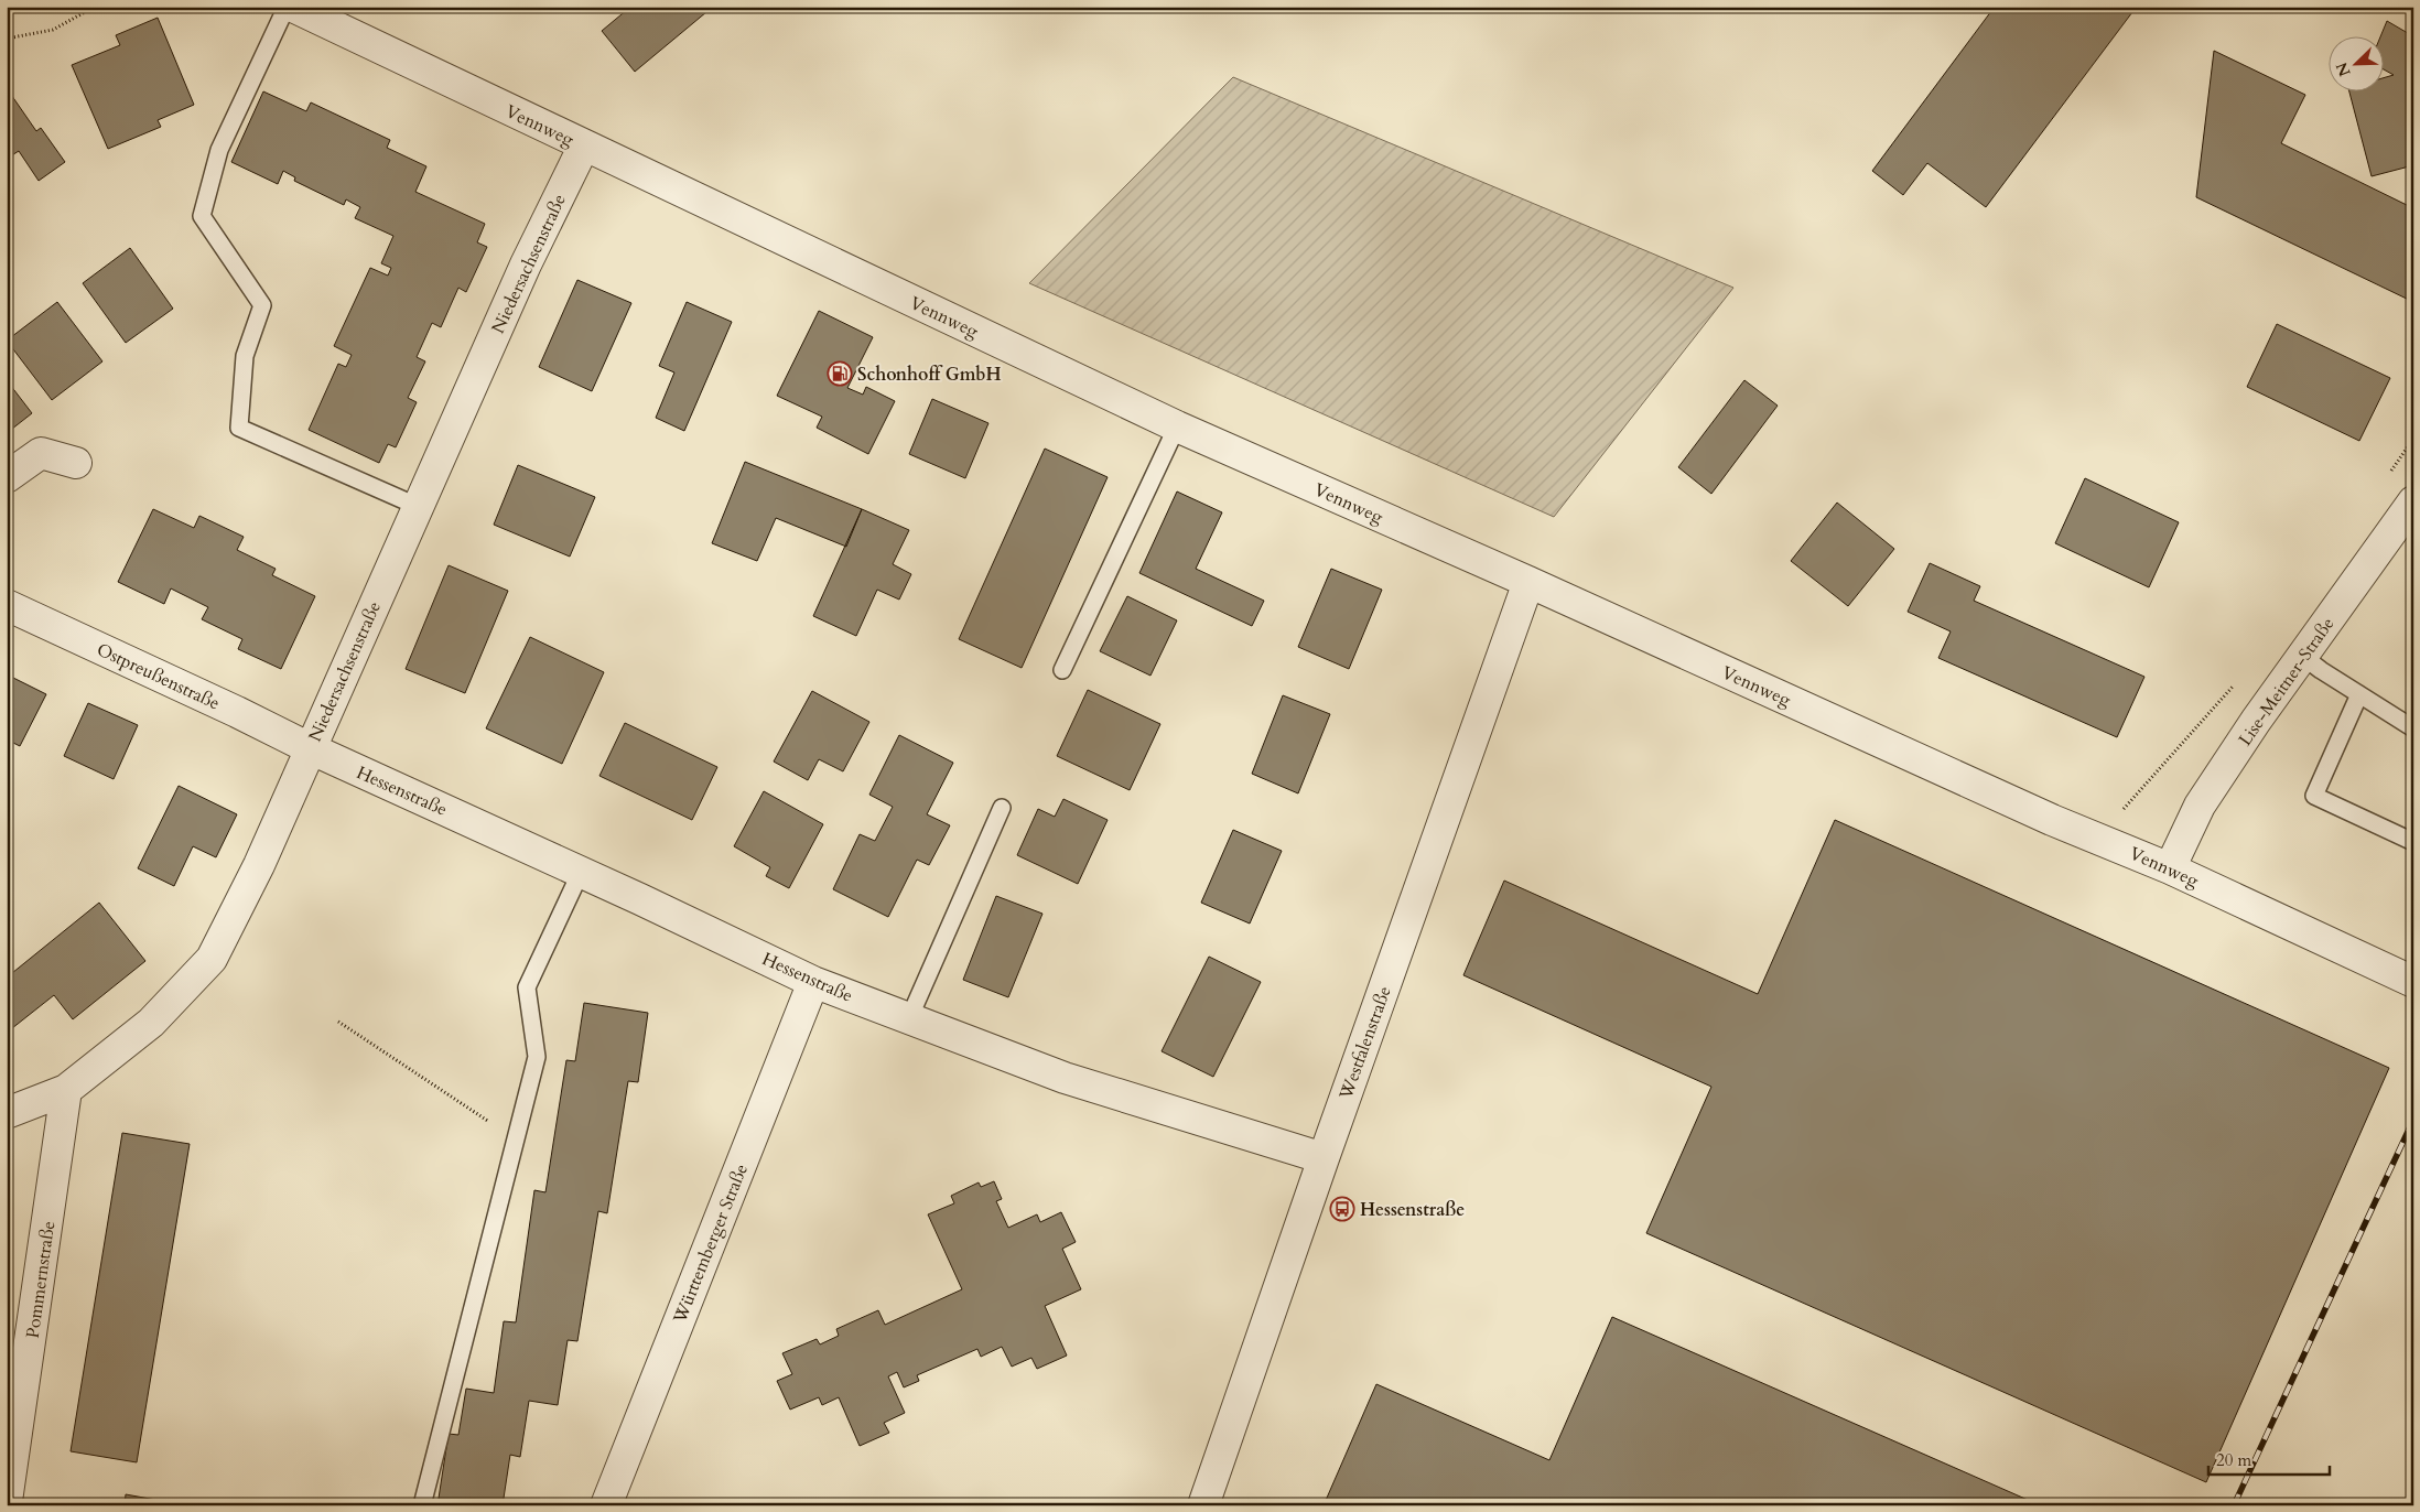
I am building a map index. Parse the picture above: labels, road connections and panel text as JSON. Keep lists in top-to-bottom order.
{
  "streets": {
    "street": [
      "Vennweg",
      "Niedersachsenstraße",
      "Ostpreußenstraße",
      "Lise-Meitner-Straße",
      "Hessenstraße",
      "Westfalenstraße",
      "Württemberger Straße",
      "Pommernstraße"
    ]
  },
  "crossings": [
    ["Vennweg", "Niedersachsenstraße"],
    ["Vennweg", "Lise-Meitner-Straße"],
    ["Vennweg", "Westfalenstraße"],
    ["Niedersachsenstraße", "Ostpreußenstraße"],
    ["Niedersachsenstraße", "Hessenstraße"],
    ["Niedersachsenstraße", "Pommernstraße"],
    ["Ostpreußenstraße", "Hessenstraße"],
    ["Hessenstraße", "Westfalenstraße"],
    ["Hessenstraße", "Württemberger Straße"]
  ],
  "places": {
    "fuel station": ["Schonhoff GmbH"],
    "bus stop": ["Hessenstraße"]
  },
  "scale_bar": "20 m",
  "north": "bottom left"
}
